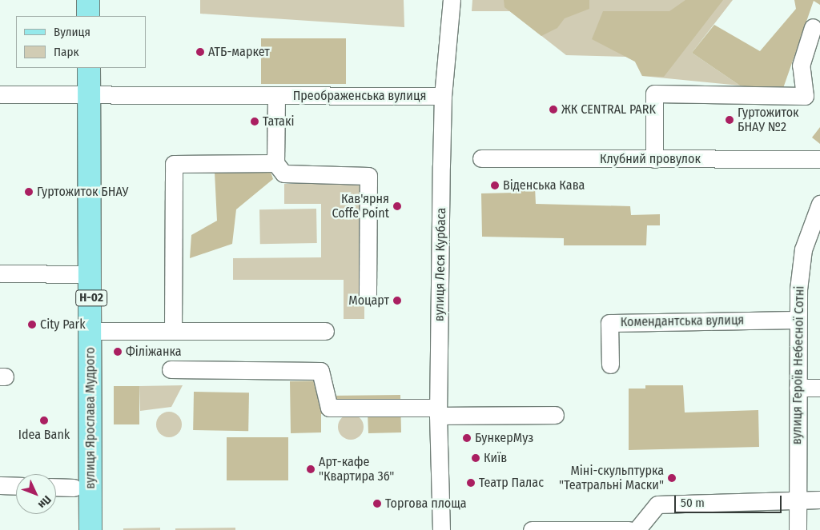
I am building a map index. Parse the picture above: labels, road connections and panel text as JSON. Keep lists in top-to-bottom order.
{
  "streets": {
    "main road": ["Н-02", "вулиця Ярослава Мудрого"],
    "street": [
      "Преображенська вулиця",
      "Клубний провулок",
      "вулиця Леся Курбаса",
      "Комендантська вулиця",
      "вулиця Героїв Небесної Сотні"
    ]
  },
  "crossings": [
    ["Преображенська вулиця", "вулиця Леся Курбаса"],
    ["Преображенська вулиця", "вулиця Ярослава Мудрого"],
    ["Комендантська вулиця", "вулиця Героїв Небесної Сотні"]
  ],
  "places": [
    "АТБ-маркет",
    "ЖК CENTRAL PARK",
    "Гуртожиток БНАУ №2",
    "Татакі",
    "Віденська Кава",
    "Гуртожиток БНАУ",
    "Кав'ярня Coffe Point",
    "Моцарт",
    "City Park",
    "Філіжанка",
    "Idea Bank",
    "БункерМуз",
    "Київ",
    "Арт-кафе \"Квартира 36\"",
    "Міні-скульптурка \"Театральні Маски\"",
    "Театр Палас",
    "Торгова площа"
  ],
  "legend": ["Вулиця", "Парк"],
  "scale_bar": "50 m",
  "north": "bottom right"
}
